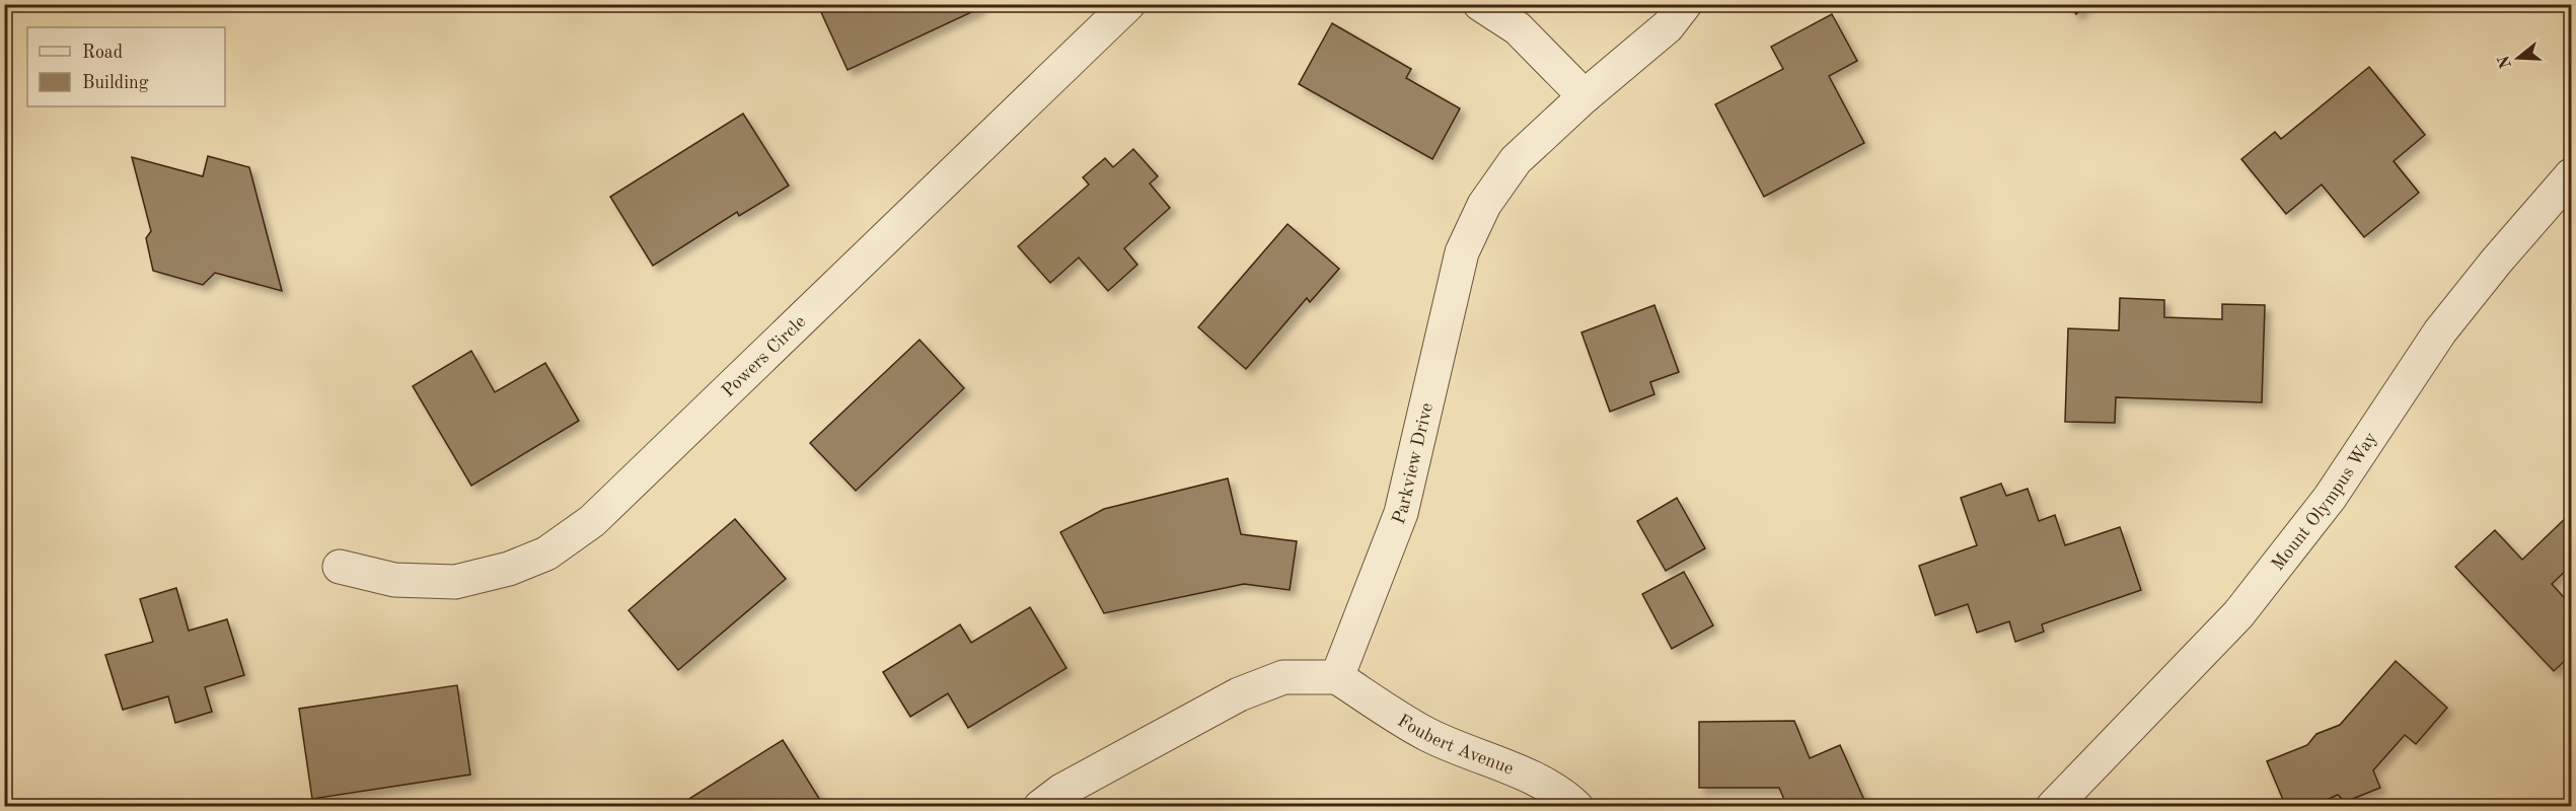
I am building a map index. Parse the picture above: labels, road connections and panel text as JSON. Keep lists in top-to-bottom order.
{
  "streets": {
    "street": [
      "Powers Circle",
      "Parkview Drive",
      "Mount Olympus Way",
      "Foubert Avenue"
    ]
  },
  "crossings": [
    ["Parkview Drive", "Foubert Avenue"]
  ],
  "legend": ["Road", "Building"],
  "north": "left"
}
